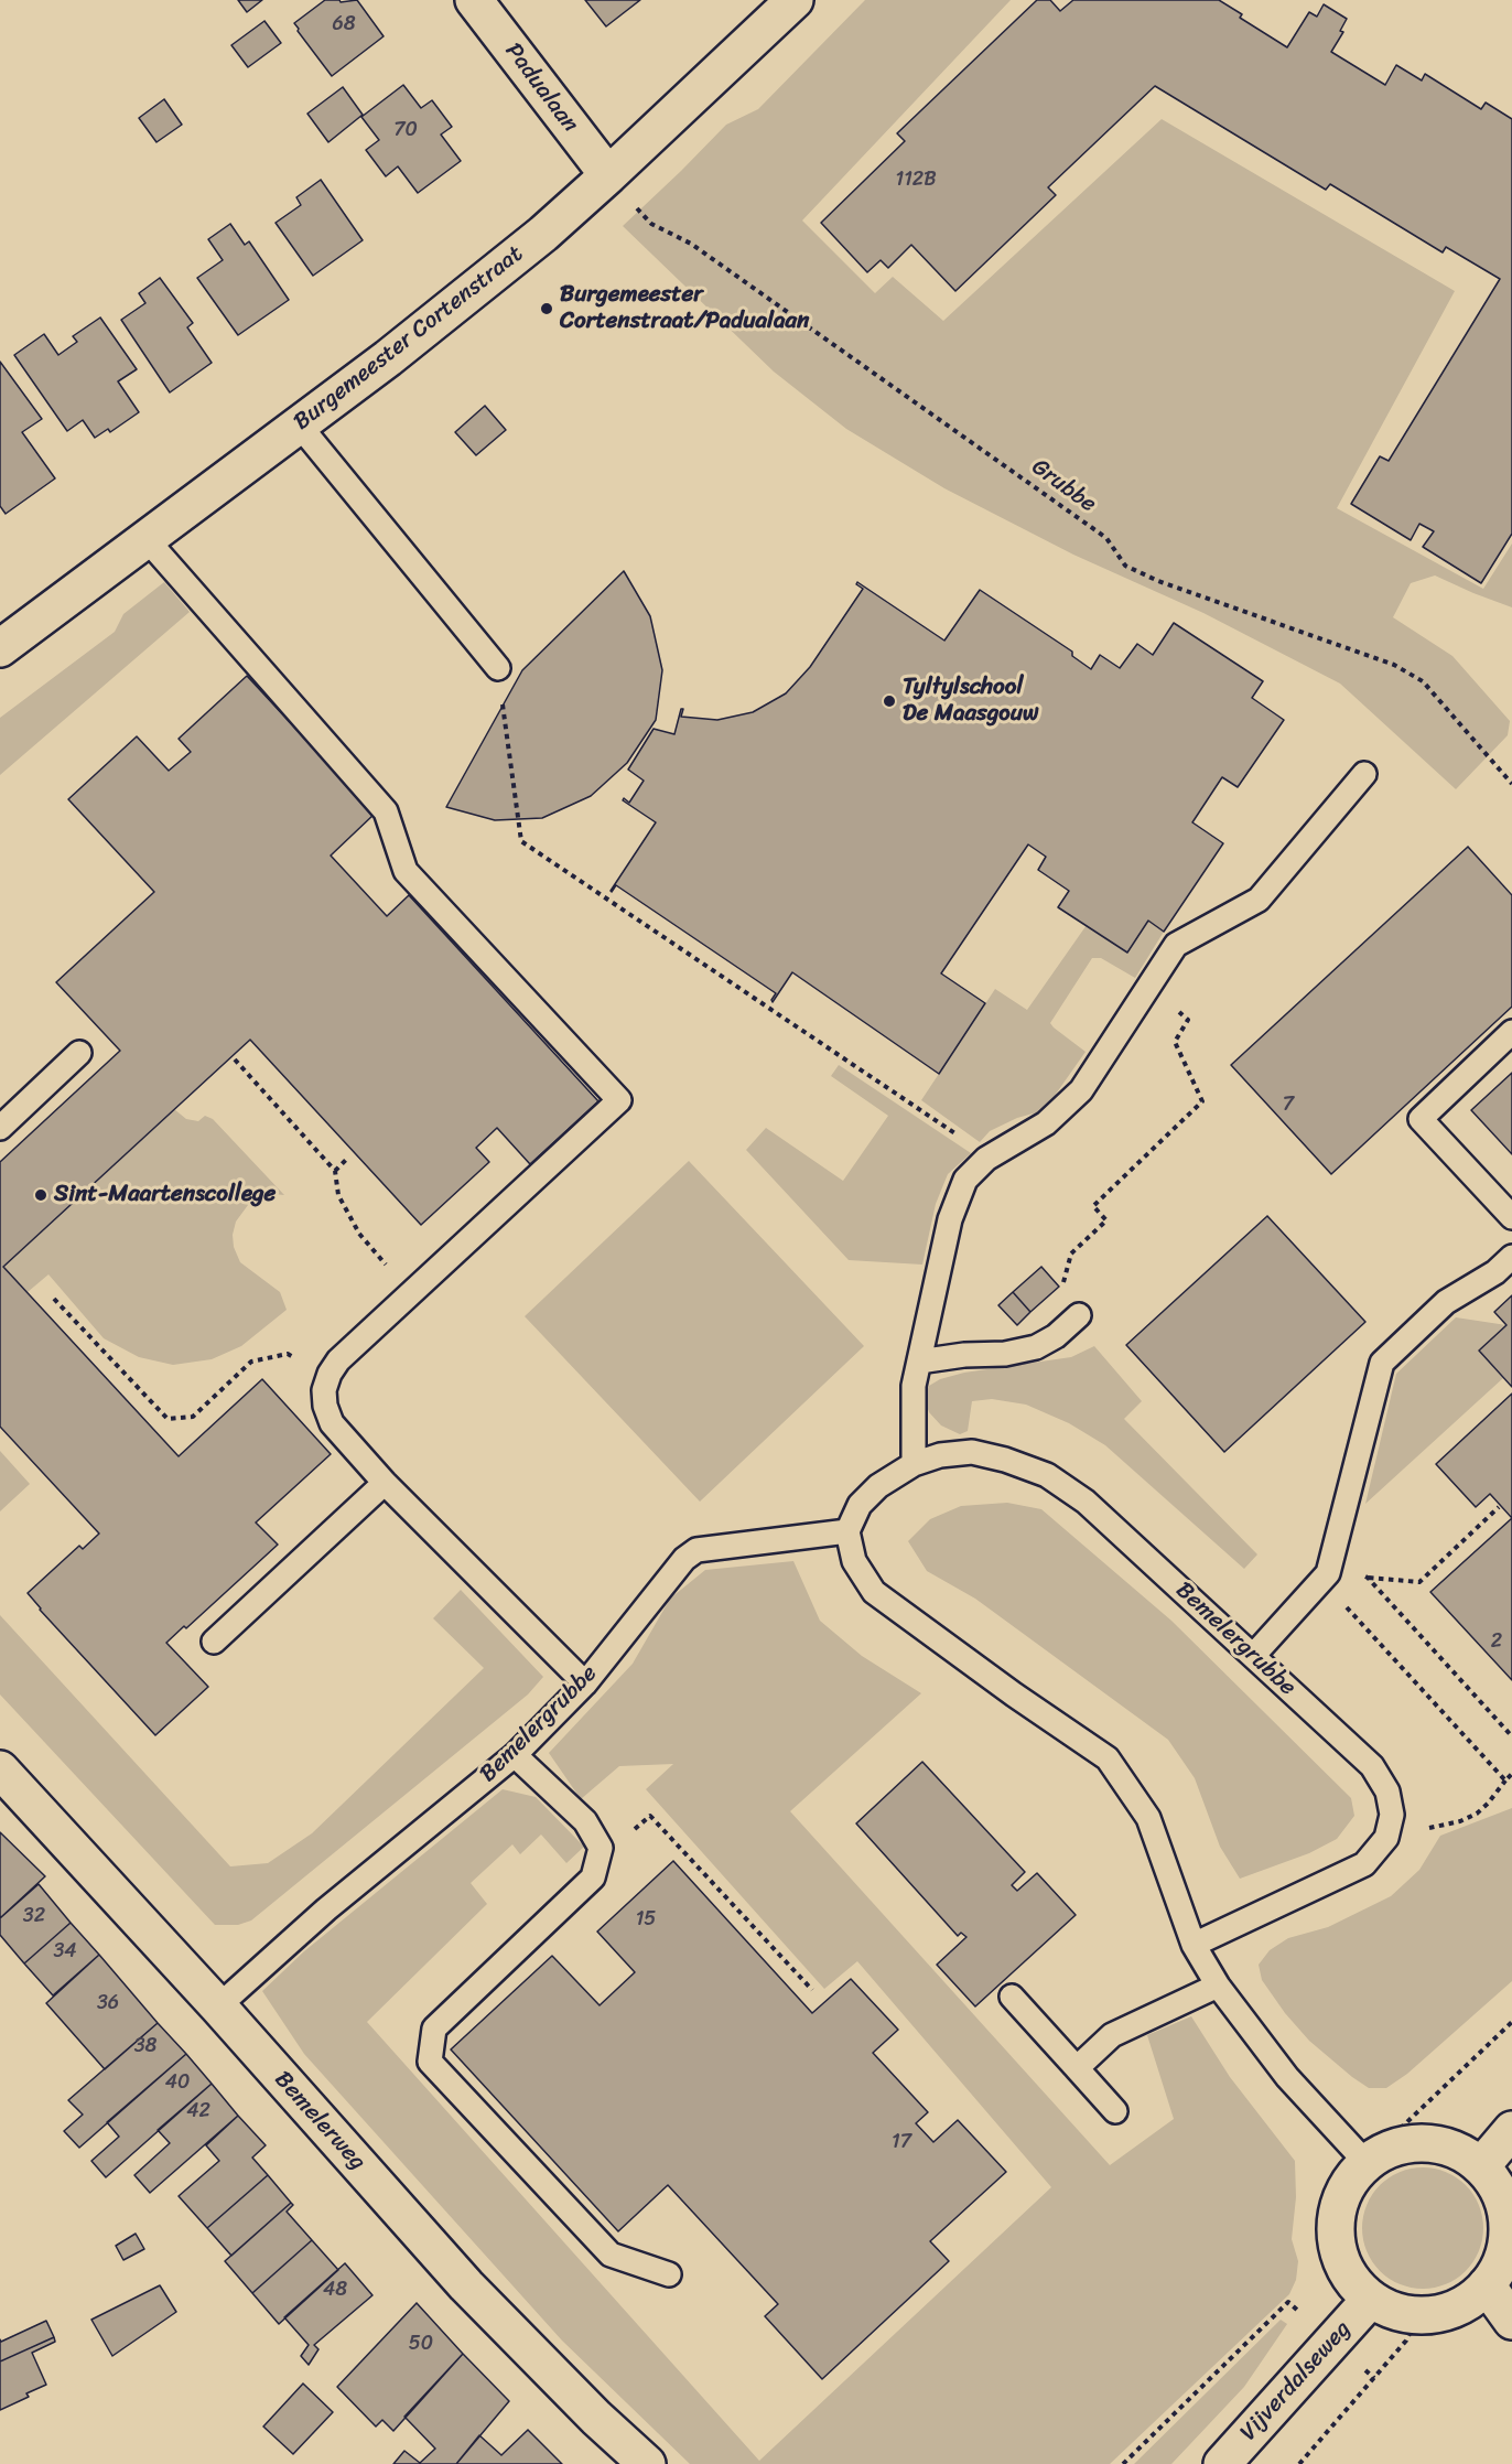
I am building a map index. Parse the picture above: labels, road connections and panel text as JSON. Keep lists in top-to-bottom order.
{
  "streets": {
    "street": [
      "Padualaan",
      "Burgemeester Cortenstraat",
      "Bemelerweg",
      "Vijverdalseweg"
    ],
    "lane": ["Bemelergrubbe"],
    "path": ["Grubbe"]
  },
  "crossings": [
    ["Padualaan", "Burgemeester Cortenstraat"],
    ["Padualaan", "Grubbe"],
    ["Burgemeester Cortenstraat", "Grubbe"],
    ["Bemelergrubbe", "Bemelerweg"]
  ],
  "places": ["Burgemeester Cortenstraat/Padualaan", "Tyltylschool De Maasgouw", "Sint-Maartenscollege"],
  "house_numbers": [
    "68",
    "70",
    "112B",
    "7",
    "2",
    "32",
    "15",
    "34",
    "36",
    "38",
    "40",
    "42",
    "17",
    "48",
    "50"
  ]
}
